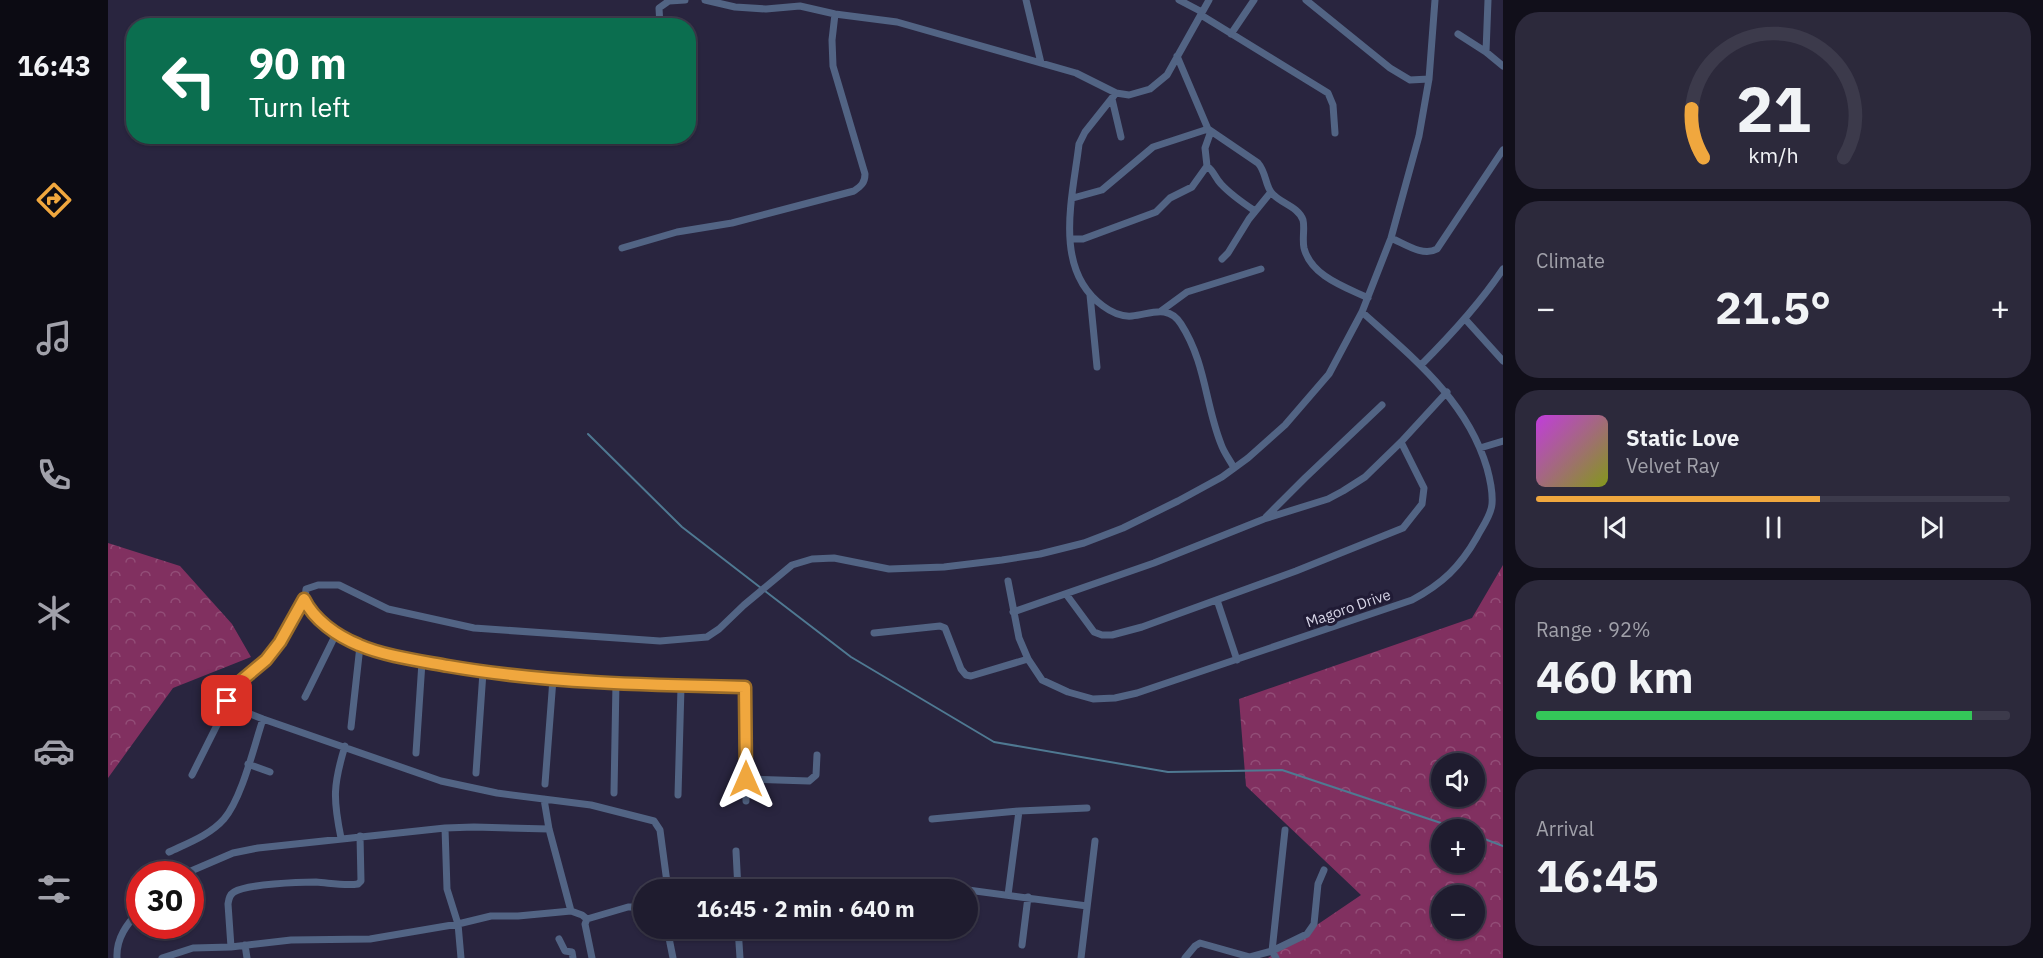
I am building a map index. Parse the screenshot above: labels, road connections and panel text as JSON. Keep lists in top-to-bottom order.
{
  "streets": {
    "street": ["Magoro Drive"]
  },
  "page": {
    "tabs": "16:43",
    "turn": ["90 m", "Turn left"],
    "tile": [
      "Climate",
      ["Range · 92%", "460 km"],
      ["Arrival", "16:45"]
    ],
    "heat": ["−", "21.5°", "+"],
    "song": ["Static Love", "Velvet Ray"],
    "map_buttons": ["+", "−"],
    "limit": "30",
    "trip": "16:45 · 2 min · 640 m",
    "gauge": ["21", "km/h"]
  }
}
